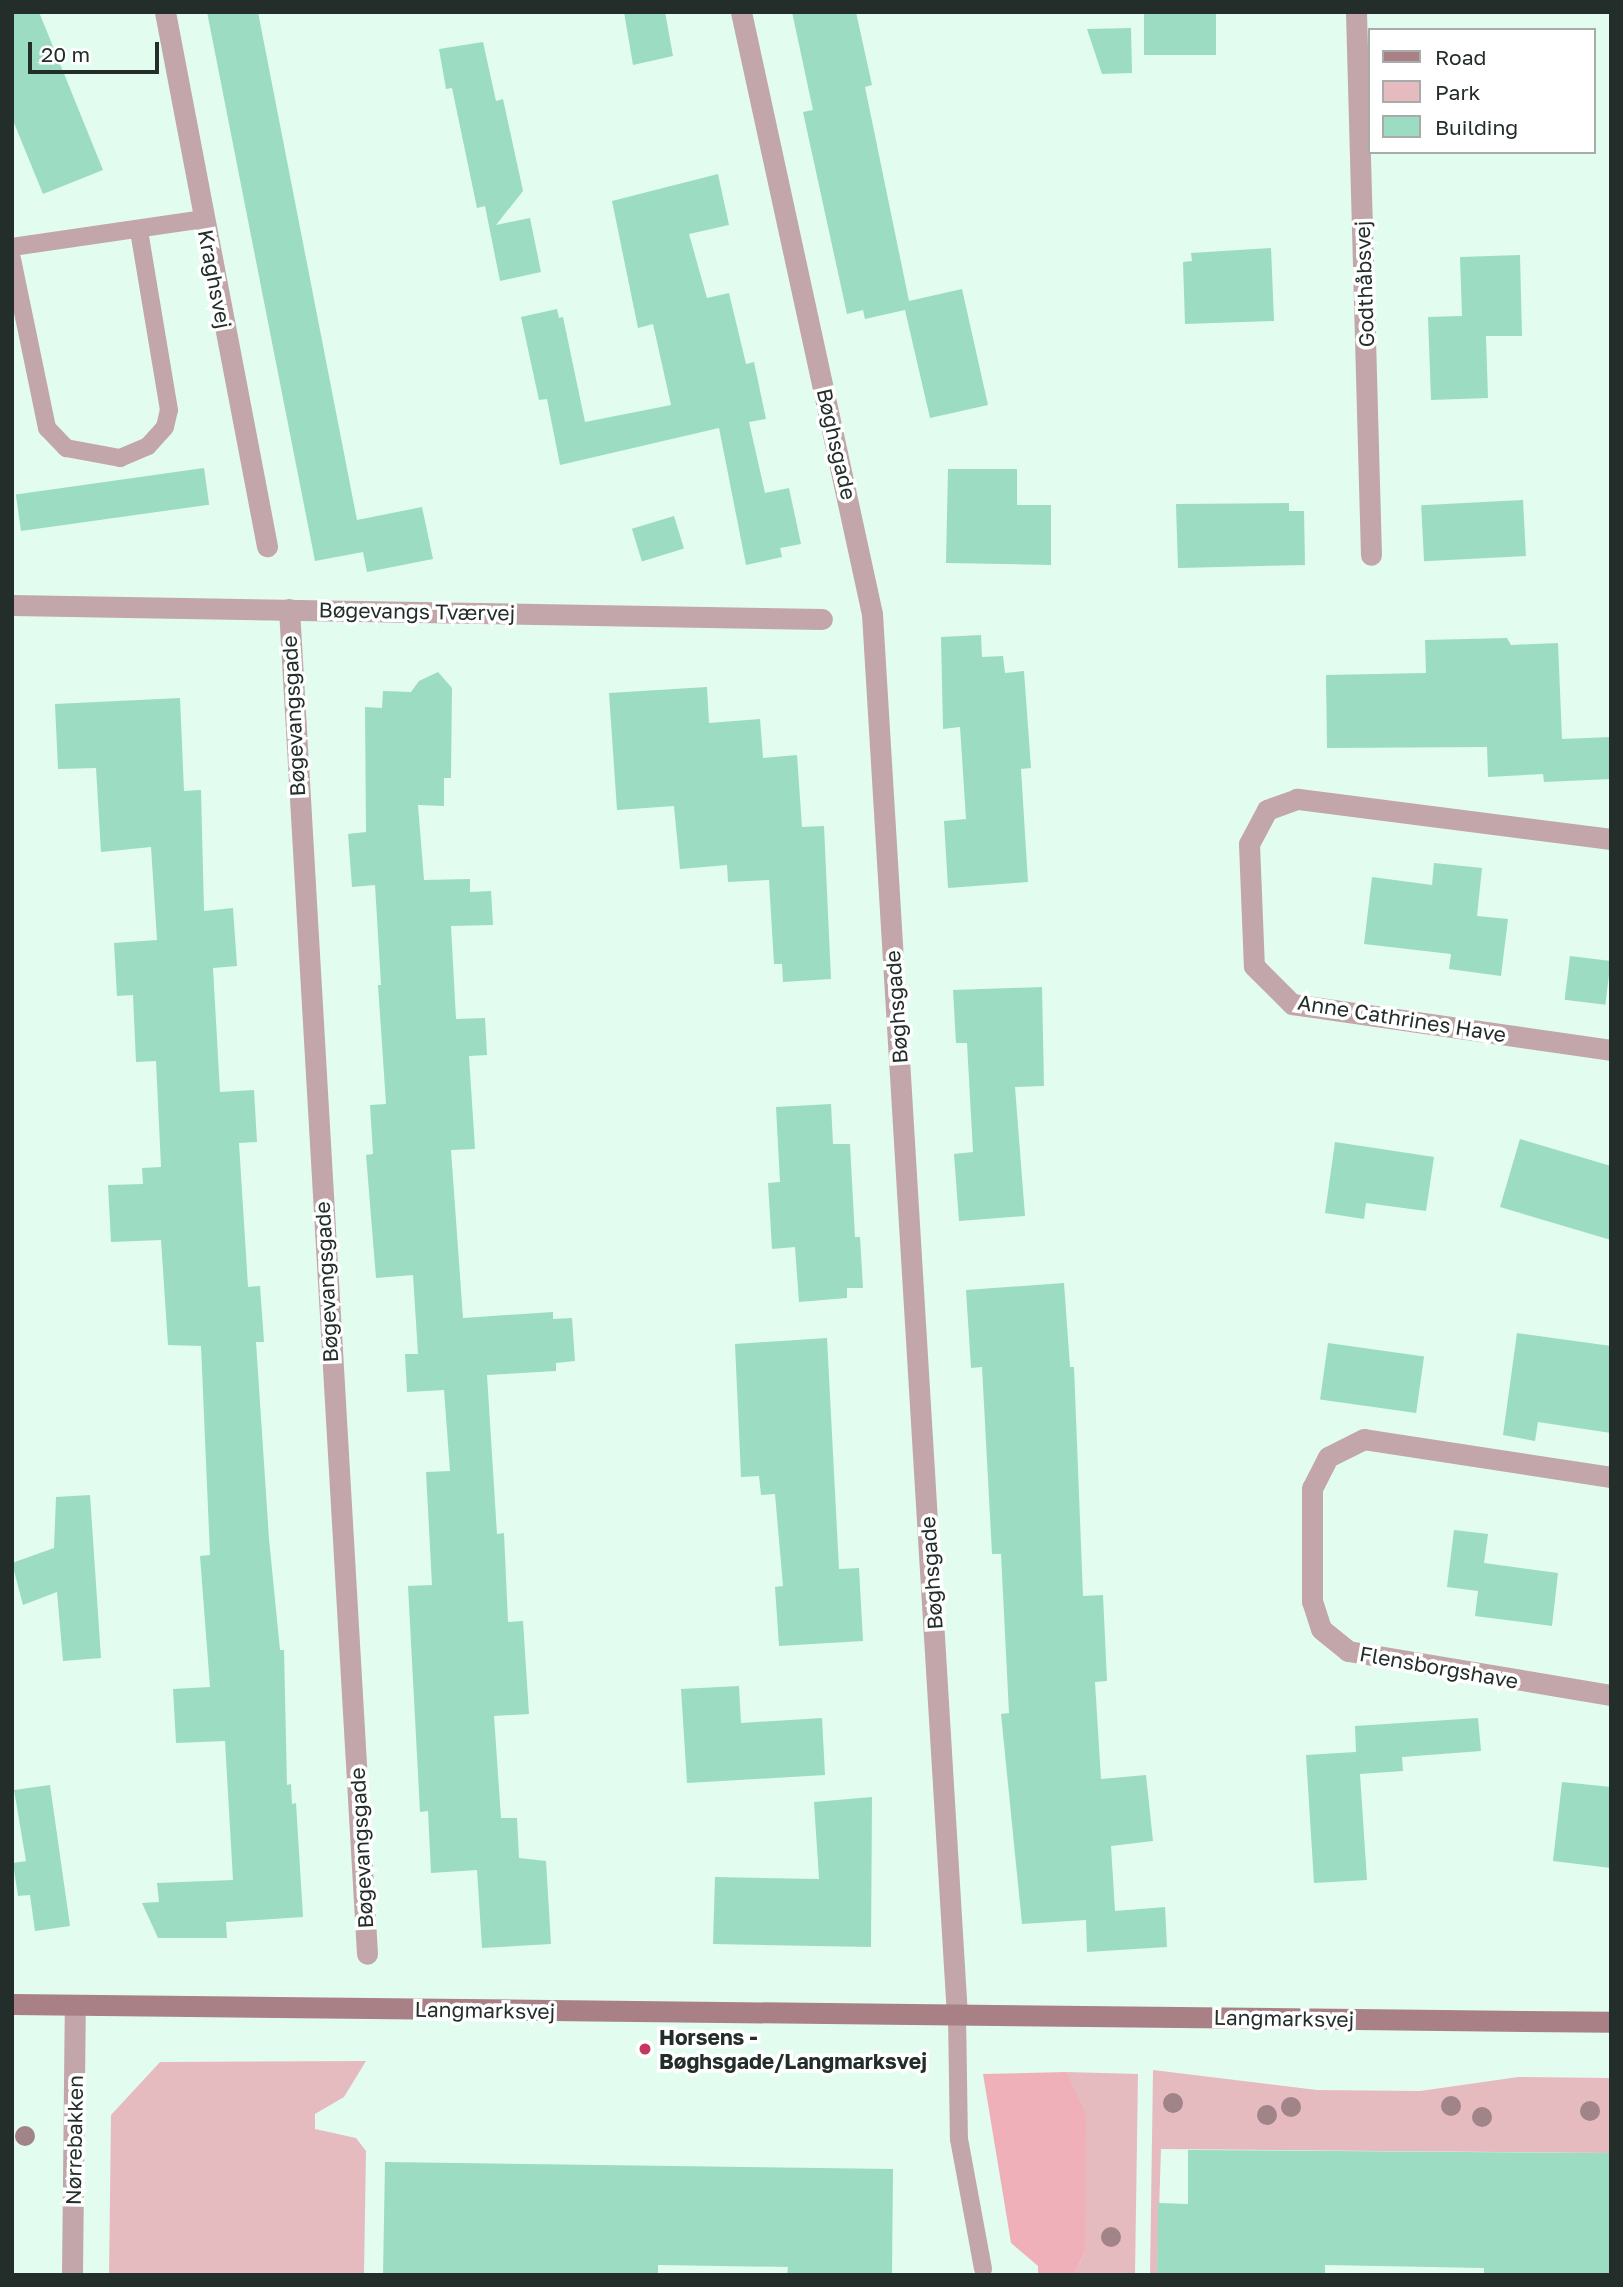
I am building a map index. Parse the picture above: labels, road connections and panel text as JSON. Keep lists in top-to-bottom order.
{
  "streets": {
    "main road": ["Langmarksvej"],
    "street": [
      "Kraghsvej",
      "Godthåbsvej",
      "Bøghsgade",
      "Bøgevangs Tværvej",
      "Bøgevangsgade",
      "Anne Cathrines Have",
      "Flensborgshave",
      "Nørrebakken"
    ]
  },
  "crossings": [
    ["Bøghsgade", "Langmarksvej"],
    ["Bøgevangs Tværvej", "Bøgevangsgade"],
    ["Langmarksvej", "Nørrebakken"]
  ],
  "places": ["Horsens - Bøghsgade/Langmarksvej"],
  "legend": ["Road", "Park", "Building"],
  "scale_bar": "20 m"
}
